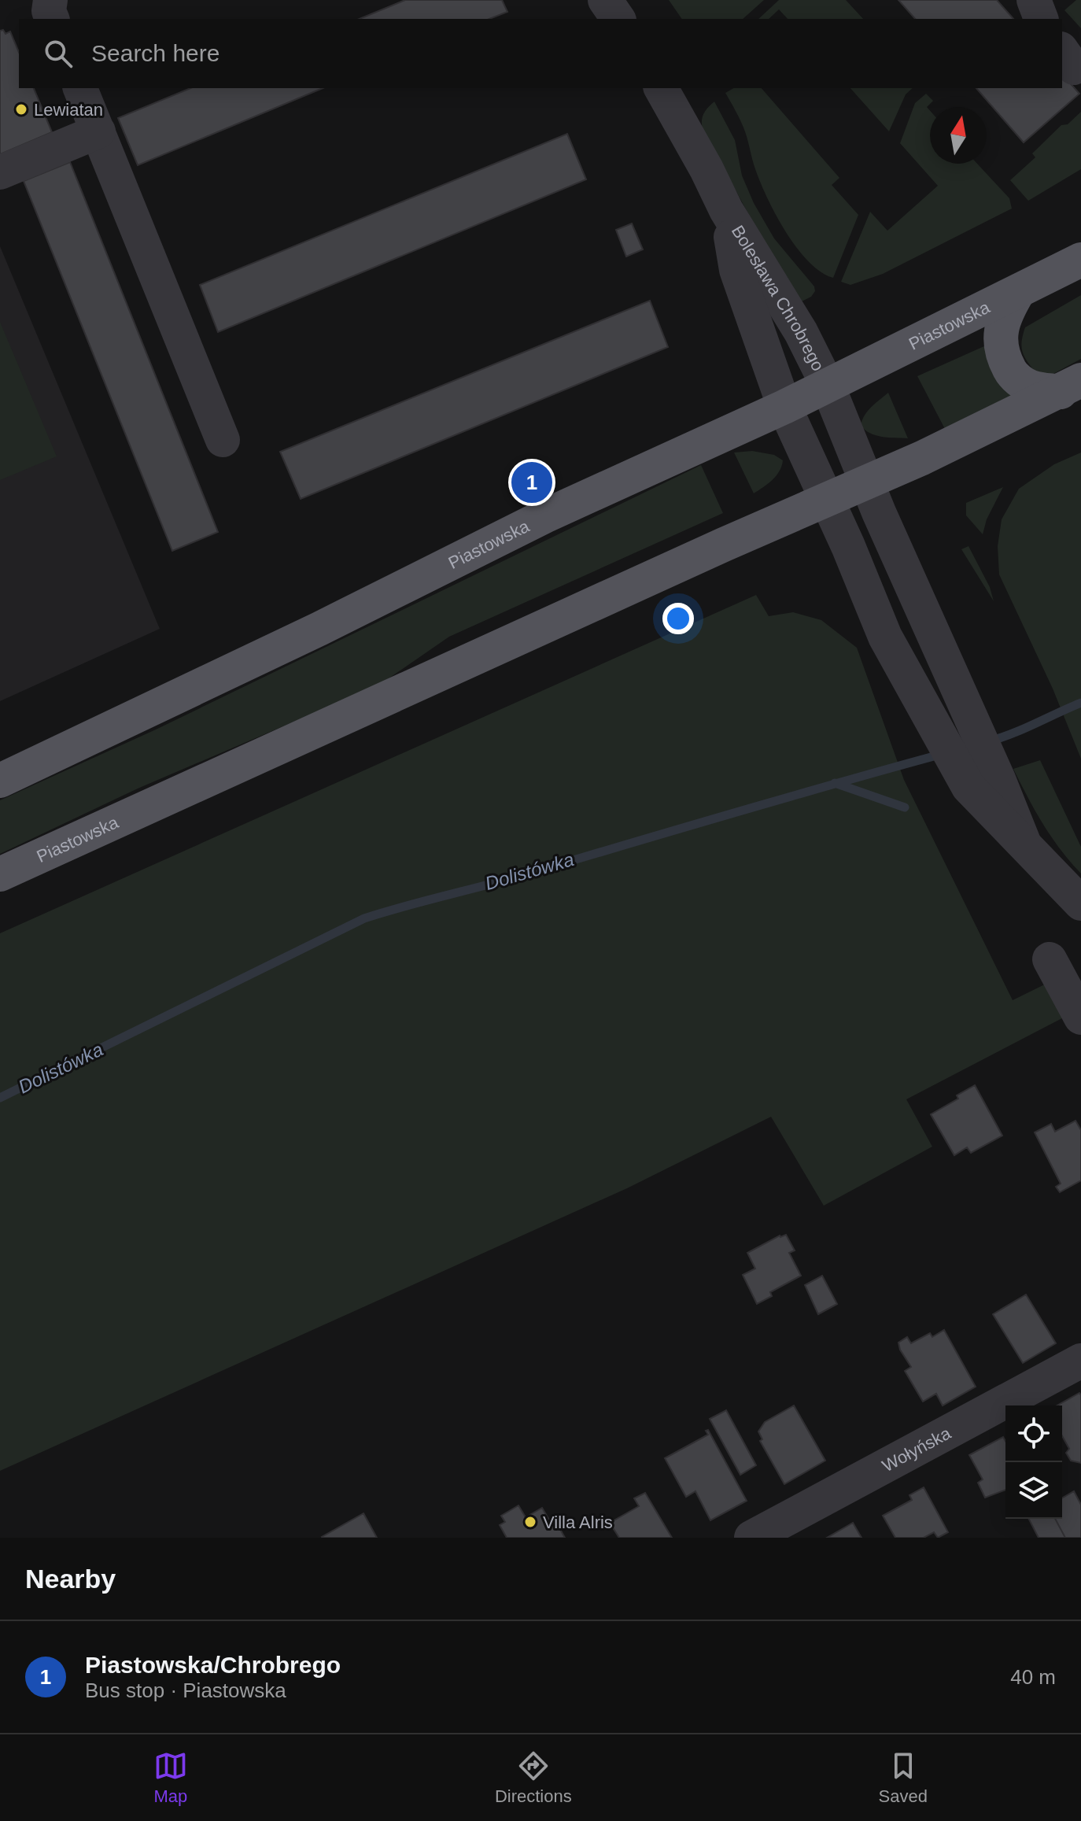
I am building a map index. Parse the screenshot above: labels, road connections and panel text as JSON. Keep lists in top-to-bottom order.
{
  "streets": {
    "main road": ["Piastowska"],
    "street": ["Bolesława Chrobrego", "Wołyńska"]
  },
  "crossings": [
    ["Bolesława Chrobrego", "Piastowska"]
  ],
  "water": ["Dolistówka"],
  "places": ["Lewiatan", "Villa Alris"],
  "north": "top",
  "page": {
    "search": "Search here",
    "pins": "1",
    "heading": "Nearby",
    "list": [
      {
        "mark": "1",
        "name": "Piastowska/Chrobrego",
        "note": "Bus stop · Piastowska",
        "value": "40 m"
      }
    ],
    "nav": ["Map", "Directions", "Saved"]
  }
}
